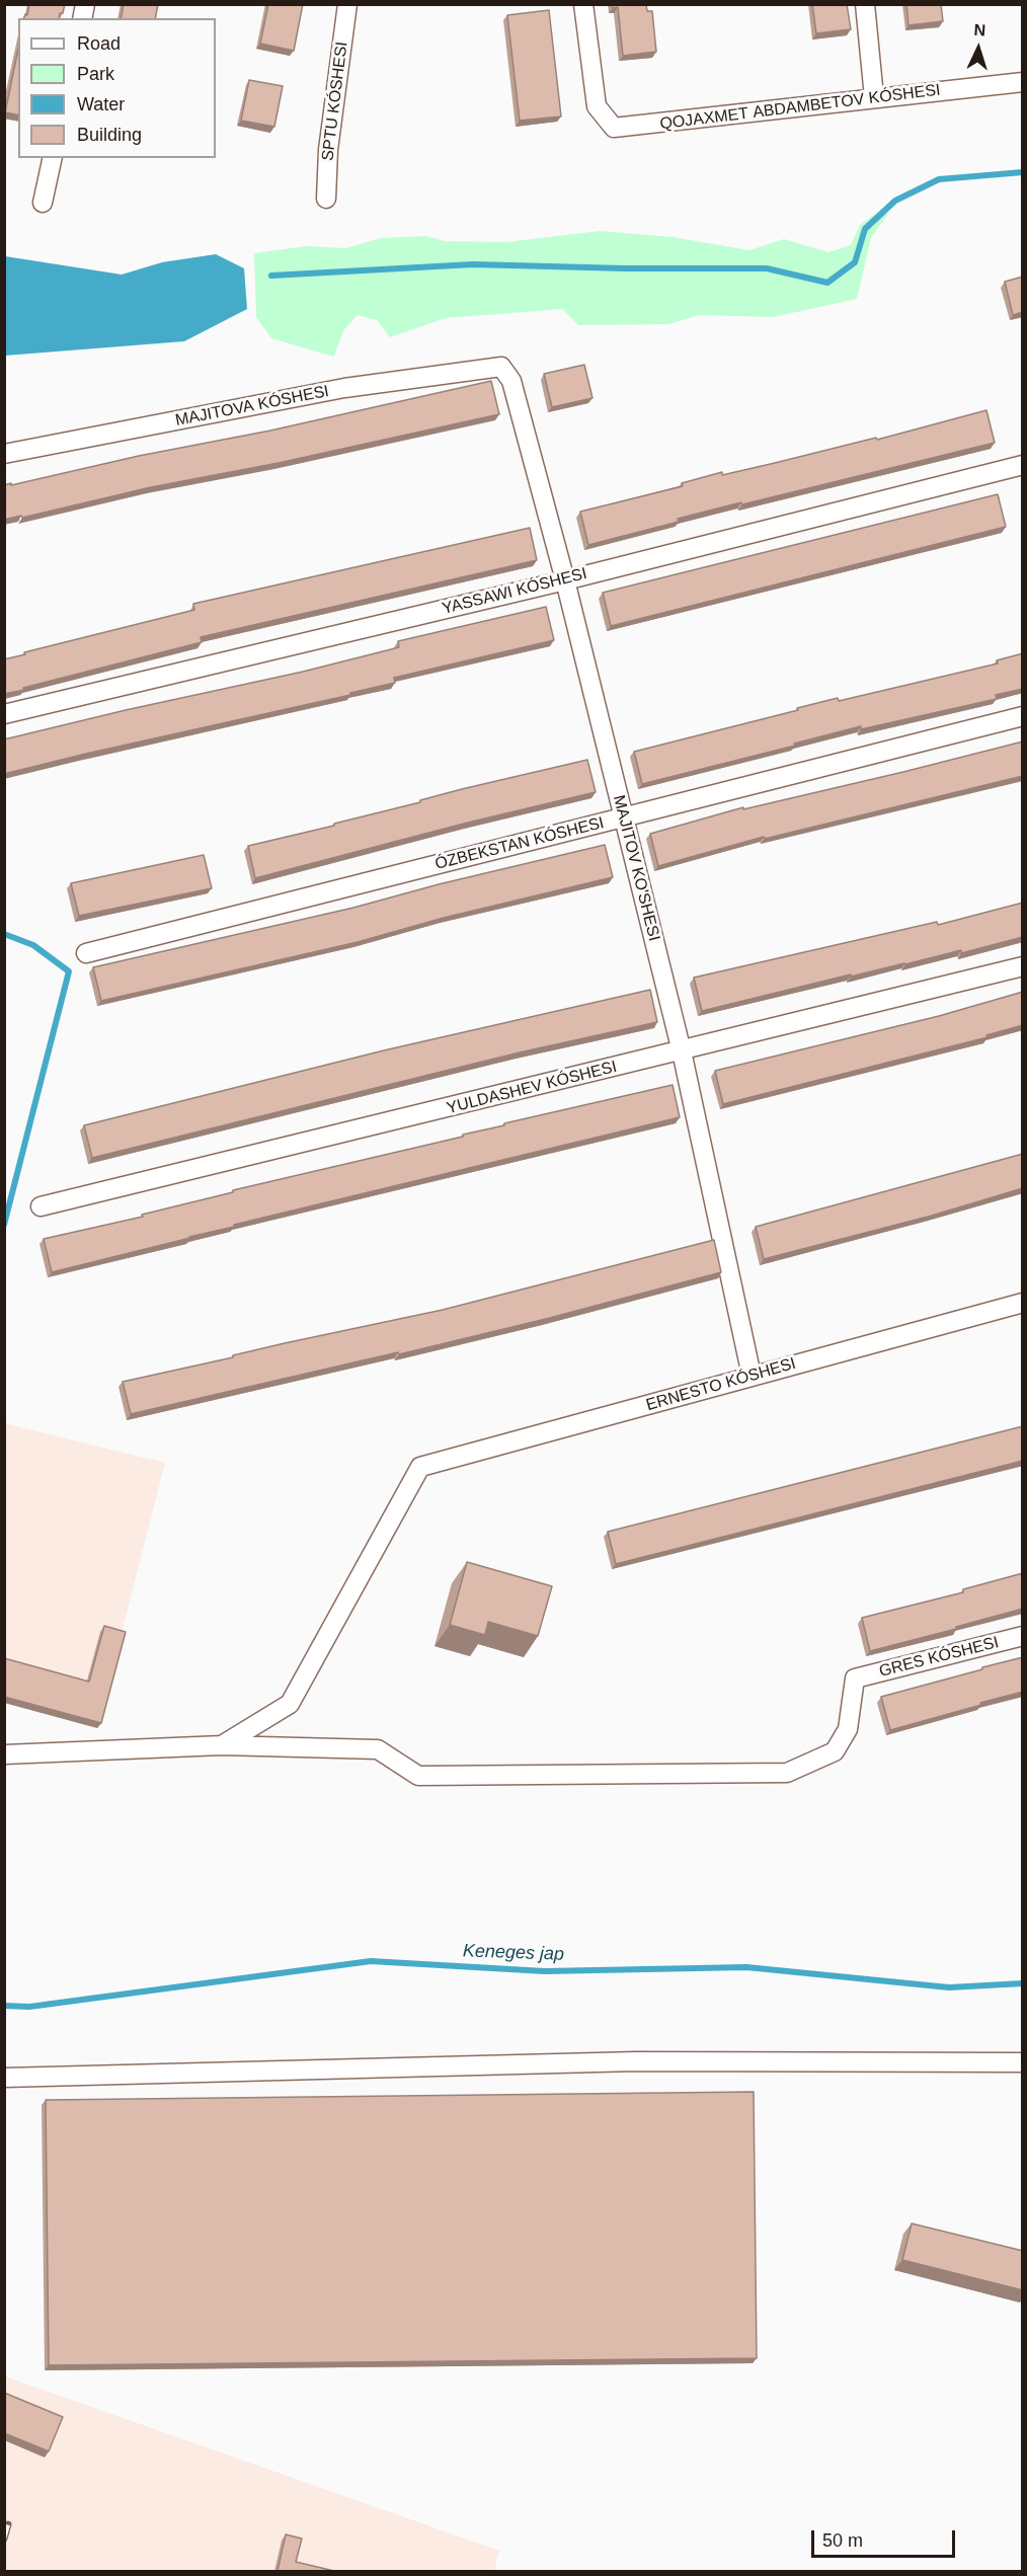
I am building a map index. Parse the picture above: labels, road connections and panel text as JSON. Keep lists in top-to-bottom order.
{
  "streets": {
    "street": [
      "SPTU KÓSHESI",
      "QOJAXMET ABDAMBETOV KÓSHESI",
      "MAJITOVA KÓSHESI",
      "YASSAWI KÓSHESI",
      "ÓZBEKSTAN KÓSHESI",
      "MAJITOV KO'SHESI",
      "YULDASHEV KÓSHESI",
      "ERNESTO KÓSHESI",
      "GRES KÓSHESI"
    ]
  },
  "crossings": [
    ["MAJITOVA KÓSHESI", "MAJITOV KO'SHESI"],
    ["YASSAWI KÓSHESI", "MAJITOV KO'SHESI"],
    ["ÓZBEKSTAN KÓSHESI", "MAJITOV KO'SHESI"],
    ["MAJITOV KO'SHESI", "YULDASHEV KÓSHESI"],
    ["MAJITOV KO'SHESI", "ERNESTO KÓSHESI"],
    ["ERNESTO KÓSHESI", "GRES KÓSHESI"]
  ],
  "water": ["Keneges jap"],
  "legend": [
    "Road",
    "Park",
    "Water",
    "Building"
  ],
  "scale_bar": "50 m",
  "north": "top"
}
